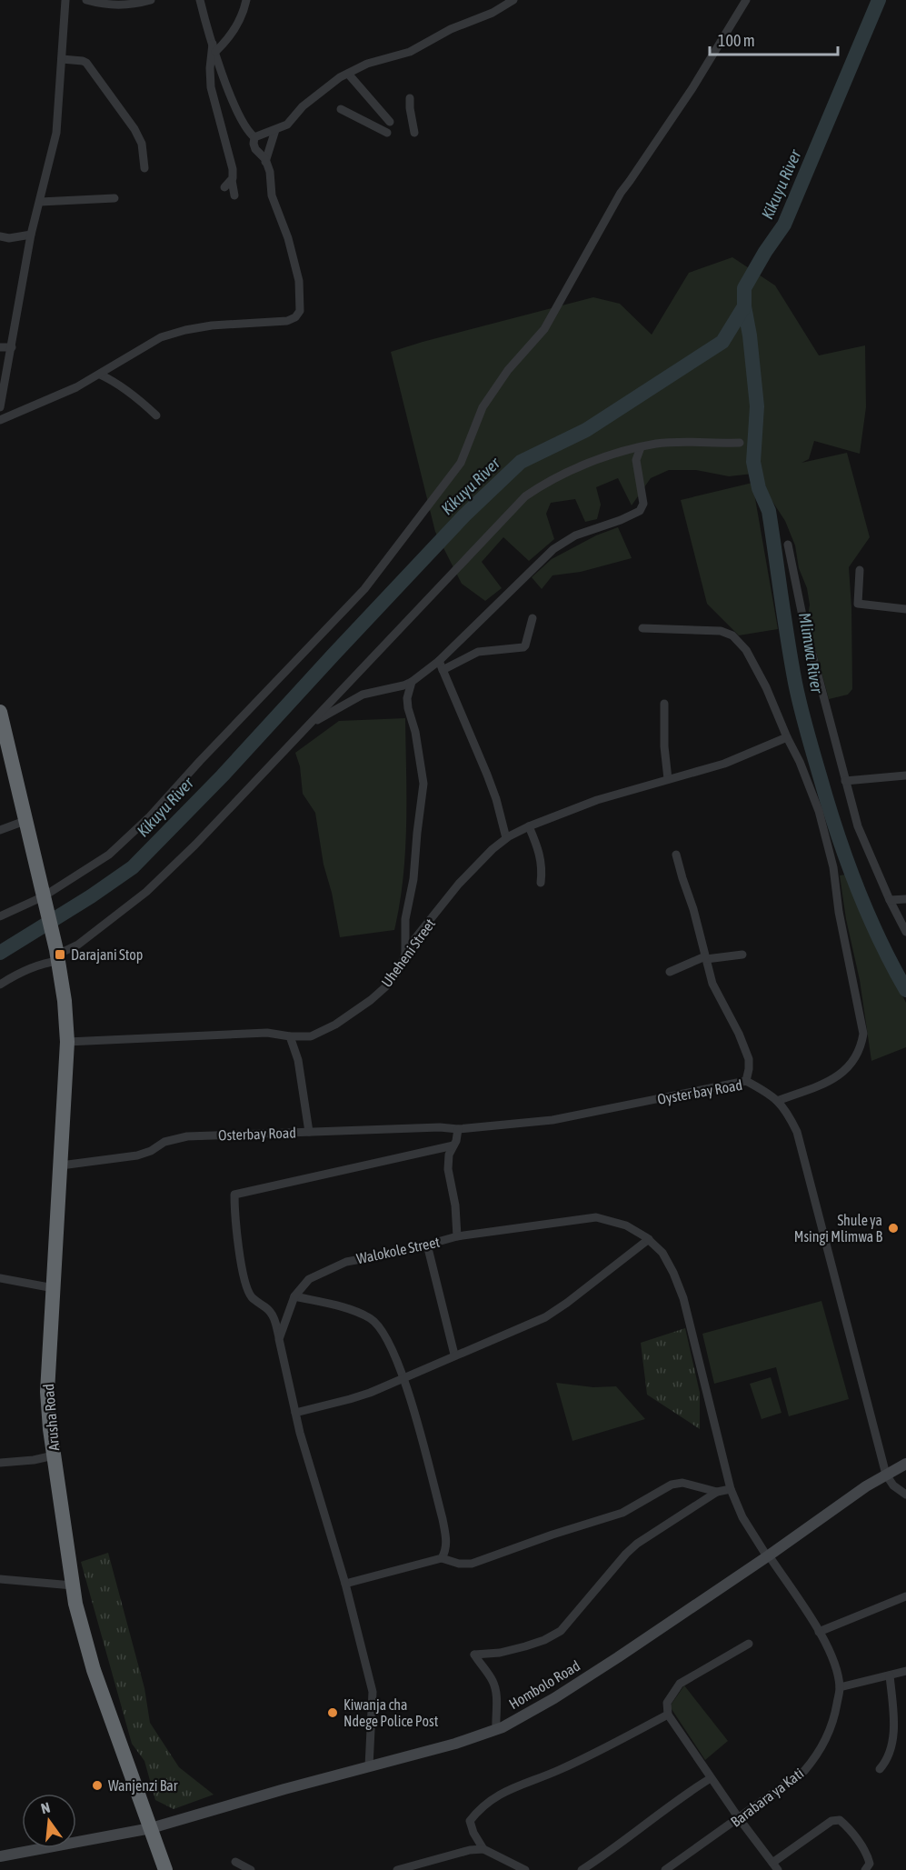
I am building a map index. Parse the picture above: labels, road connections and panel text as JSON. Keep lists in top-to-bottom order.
{
  "streets": {
    "highway": ["Arusha Road"],
    "street": [
      "Uheheni Street",
      "Oyster bay Road",
      "Osterbay Road",
      "Walokole Street",
      "Hombolo Road",
      "Barabara ya Kati"
    ]
  },
  "crossings": [
    ["Uheheni Street", "Arusha Road"],
    ["Oyster bay Road", "Osterbay Road"],
    ["Oyster bay Road", "Hombolo Road"],
    ["Osterbay Road", "Arusha Road"],
    ["Walokole Street", "Hombolo Road"],
    ["Walokole Street", "Barabara ya Kati"],
    ["Arusha Road", "Hombolo Road"],
    ["Hombolo Road", "Barabara ya Kati"]
  ],
  "water": ["Kikuyu River", "Mlimwa River"],
  "places": {
    "transit": ["Darajani Stop"],
    "other": ["Shule ya Msingi Mlimwa B", "Kiwanja cha Ndege Police Post", "Wanjenzi Bar"]
  },
  "scale_bar": "100 m",
  "north": "top"
}
